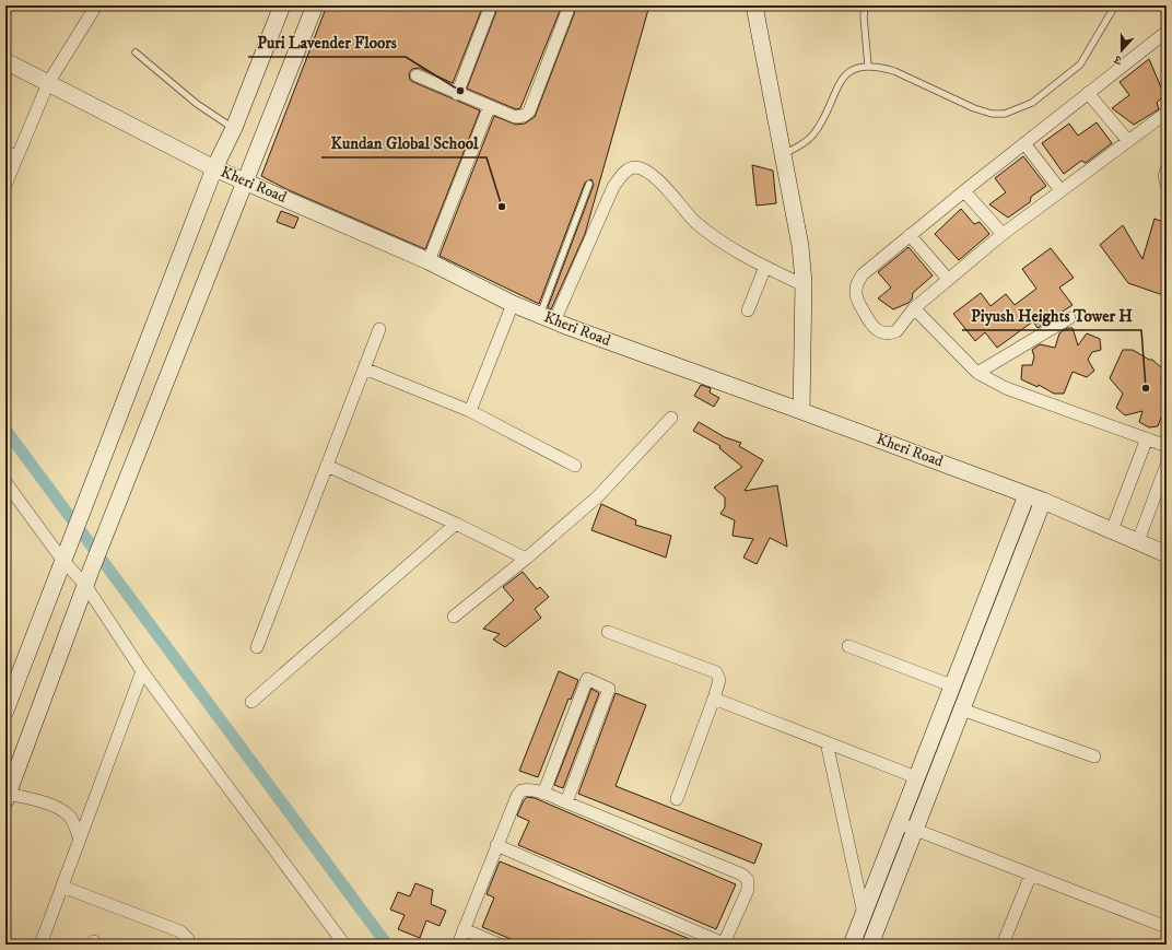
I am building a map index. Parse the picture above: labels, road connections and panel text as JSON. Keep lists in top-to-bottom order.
{
  "streets": {
    "street": ["Kheri Road"]
  },
  "places": ["Puri Lavender Floors", "Kundan Global School", "Piyush Heights Tower H"],
  "north": "bottom"
}
